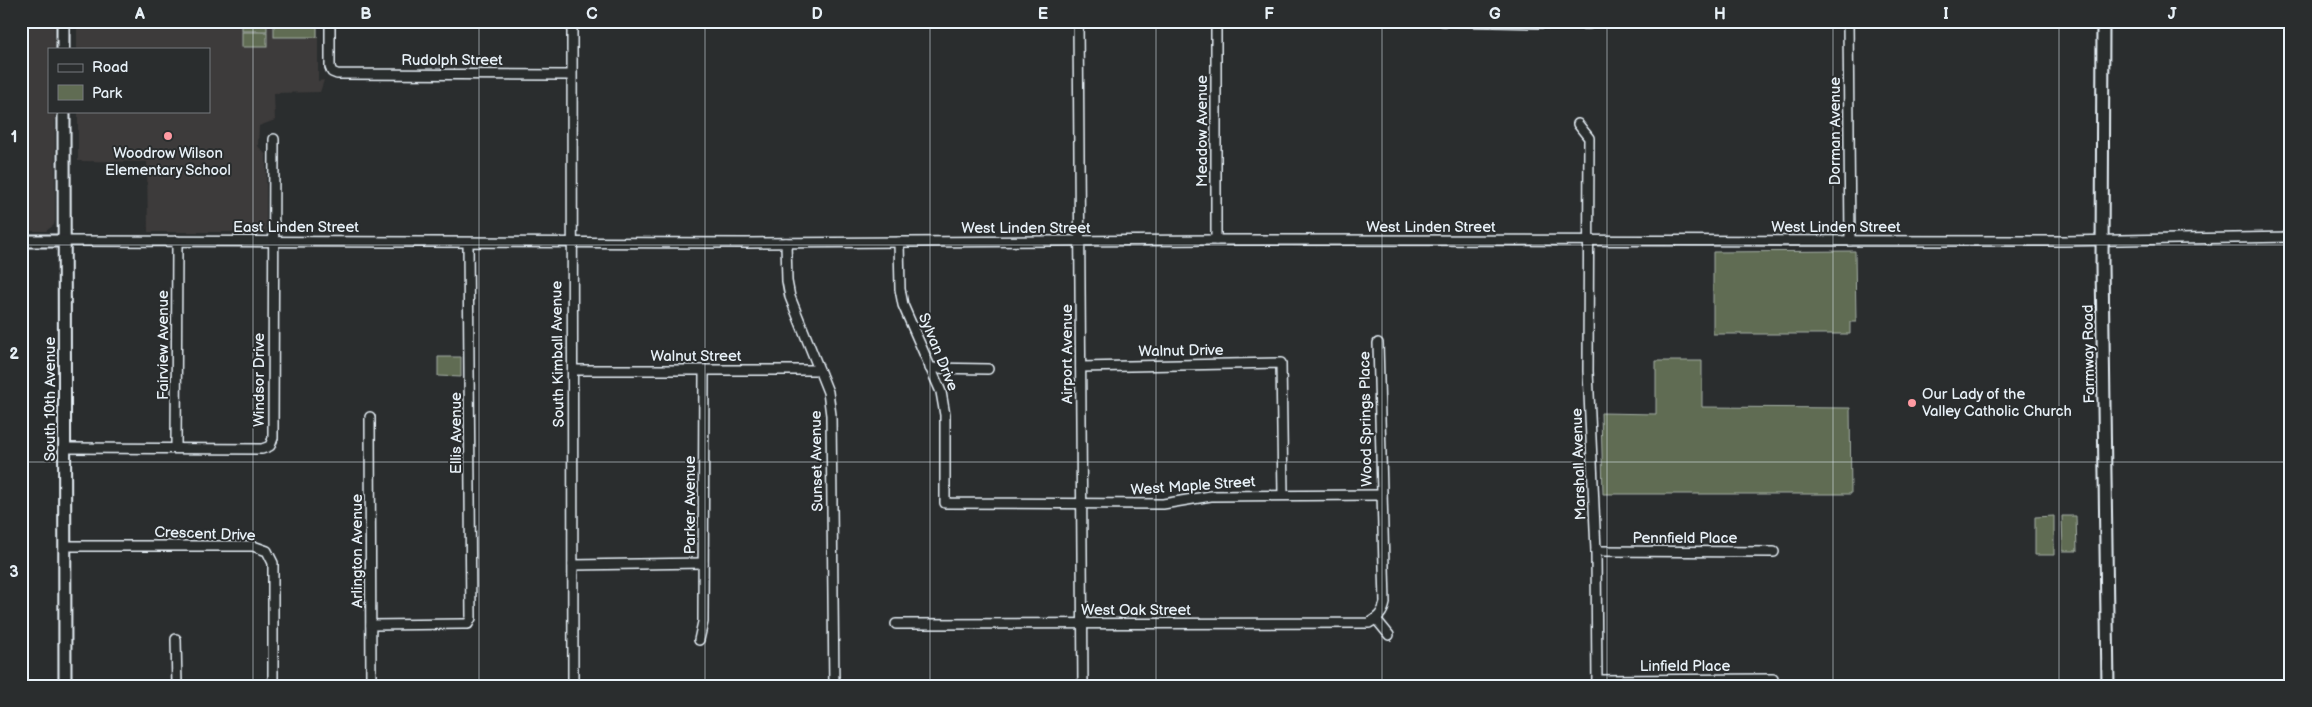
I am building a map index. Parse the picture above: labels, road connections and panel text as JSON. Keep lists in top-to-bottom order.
{
  "streets": {
    "main road": ["East Linden Street", "Farmway Road", "South 10th Avenue"],
    "street": [
      "Rudolph Street",
      "Meadow Avenue",
      "Dorman Avenue",
      "West Linden Street",
      "Fairview Avenue",
      "Walnut Drive",
      "Sylvan Drive",
      "South Kimball Avenue",
      "Airport Avenue",
      "Walnut Street",
      "Windsor Drive",
      "Wood Springs Place",
      "Ellis Avenue",
      "Sunset Avenue",
      "Marshall Avenue",
      "West Maple Street",
      "Parker Avenue",
      "Crescent Drive",
      "Pennfield Place",
      "Arlington Avenue",
      "West Oak Street",
      "Linfield Place"
    ]
  },
  "crossings": [
    ["Rudolph Street", "South Kimball Avenue"],
    ["Meadow Avenue", "West Linden Street"],
    ["Dorman Avenue", "West Linden Street"],
    ["East Linden Street", "West Linden Street"],
    ["East Linden Street", "Fairview Avenue"],
    ["East Linden Street", "South Kimball Avenue"],
    ["East Linden Street", "Windsor Drive"],
    ["East Linden Street", "South 10th Avenue"],
    ["East Linden Street", "Ellis Avenue"],
    ["West Linden Street", "Sylvan Drive"],
    ["West Linden Street", "South Kimball Avenue"],
    ["West Linden Street", "Airport Avenue"],
    ["West Linden Street", "Farmway Road"],
    ["West Linden Street", "Sunset Avenue"],
    ["West Linden Street", "Marshall Avenue"],
    ["Fairview Avenue", "Windsor Drive"],
    ["Walnut Drive", "Airport Avenue"],
    ["Walnut Drive", "West Maple Street"],
    ["Sylvan Drive", "West Maple Street"],
    ["South Kimball Avenue", "Walnut Street"],
    ["Airport Avenue", "West Maple Street"],
    ["Airport Avenue", "West Oak Street"],
    ["Walnut Street", "Sunset Avenue"],
    ["Walnut Street", "Parker Avenue"],
    ["Windsor Drive", "South 10th Avenue"],
    ["South 10th Avenue", "Crescent Drive"],
    ["Wood Springs Place", "West Maple Street"],
    ["Wood Springs Place", "West Oak Street"],
    ["Ellis Avenue", "Arlington Avenue"],
    ["Marshall Avenue", "Pennfield Place"],
    ["Marshall Avenue", "Linfield Place"]
  ],
  "places": ["Woodrow Wilson Elementary School", "Our Lady of the Valley Catholic Church"],
  "legend": ["Road", "Park"],
  "grid": {
    "columns": [
      "A",
      "B",
      "C",
      "D",
      "E",
      "F",
      "G",
      "H",
      "I",
      "J"
    ],
    "rows": ["1", "2", "3"]
  }
}
